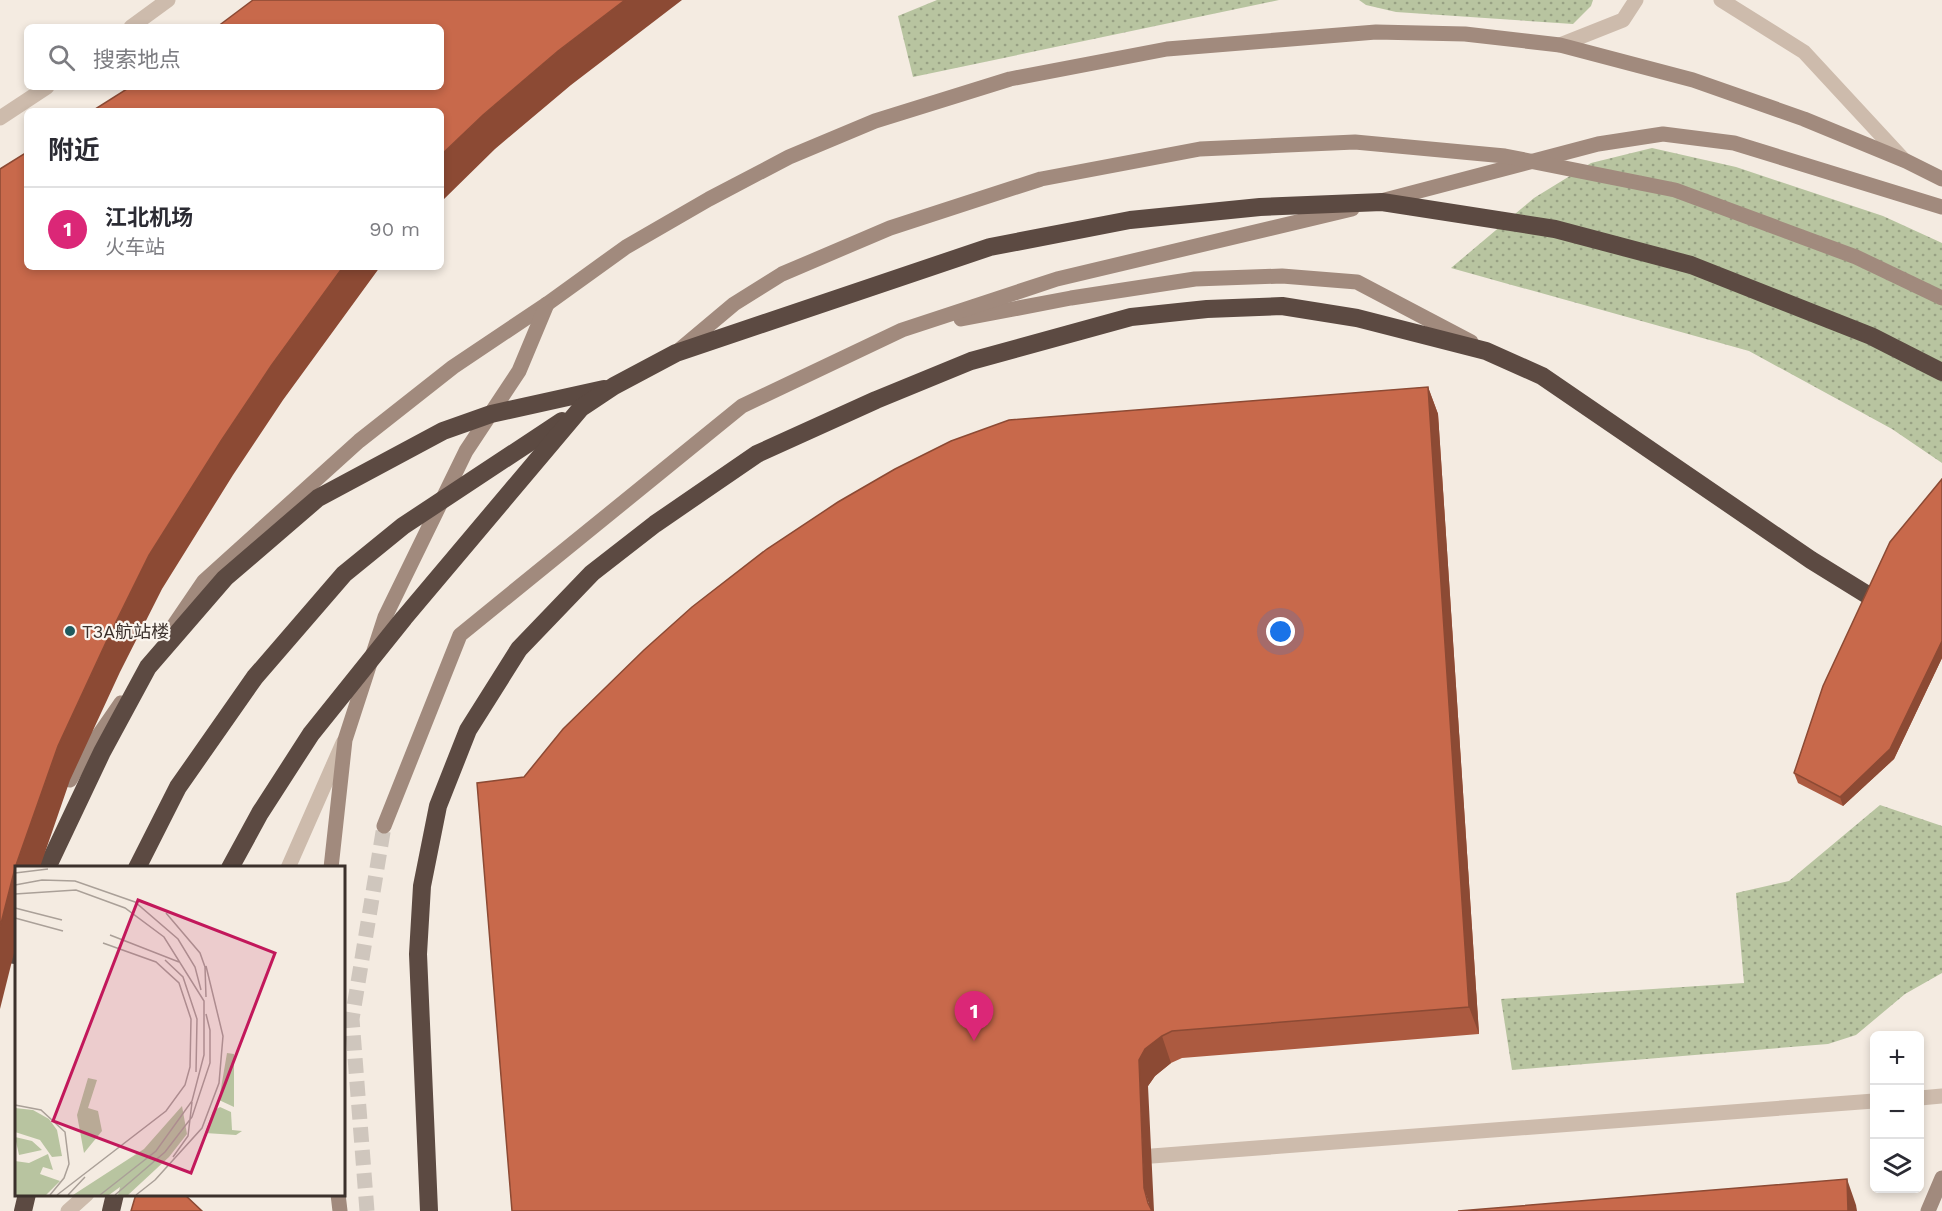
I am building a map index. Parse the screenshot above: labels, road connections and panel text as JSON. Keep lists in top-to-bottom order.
{
  "places": ["T3A航站楼"],
  "page": {
    "search": "搜索地点",
    "heading": "附近",
    "list": [
      {
        "mark": "1",
        "name": "江北机场",
        "note": "火车站",
        "value": "90 m"
      }
    ],
    "pins": "1",
    "map_buttons": ["+", "−"]
  }
}
